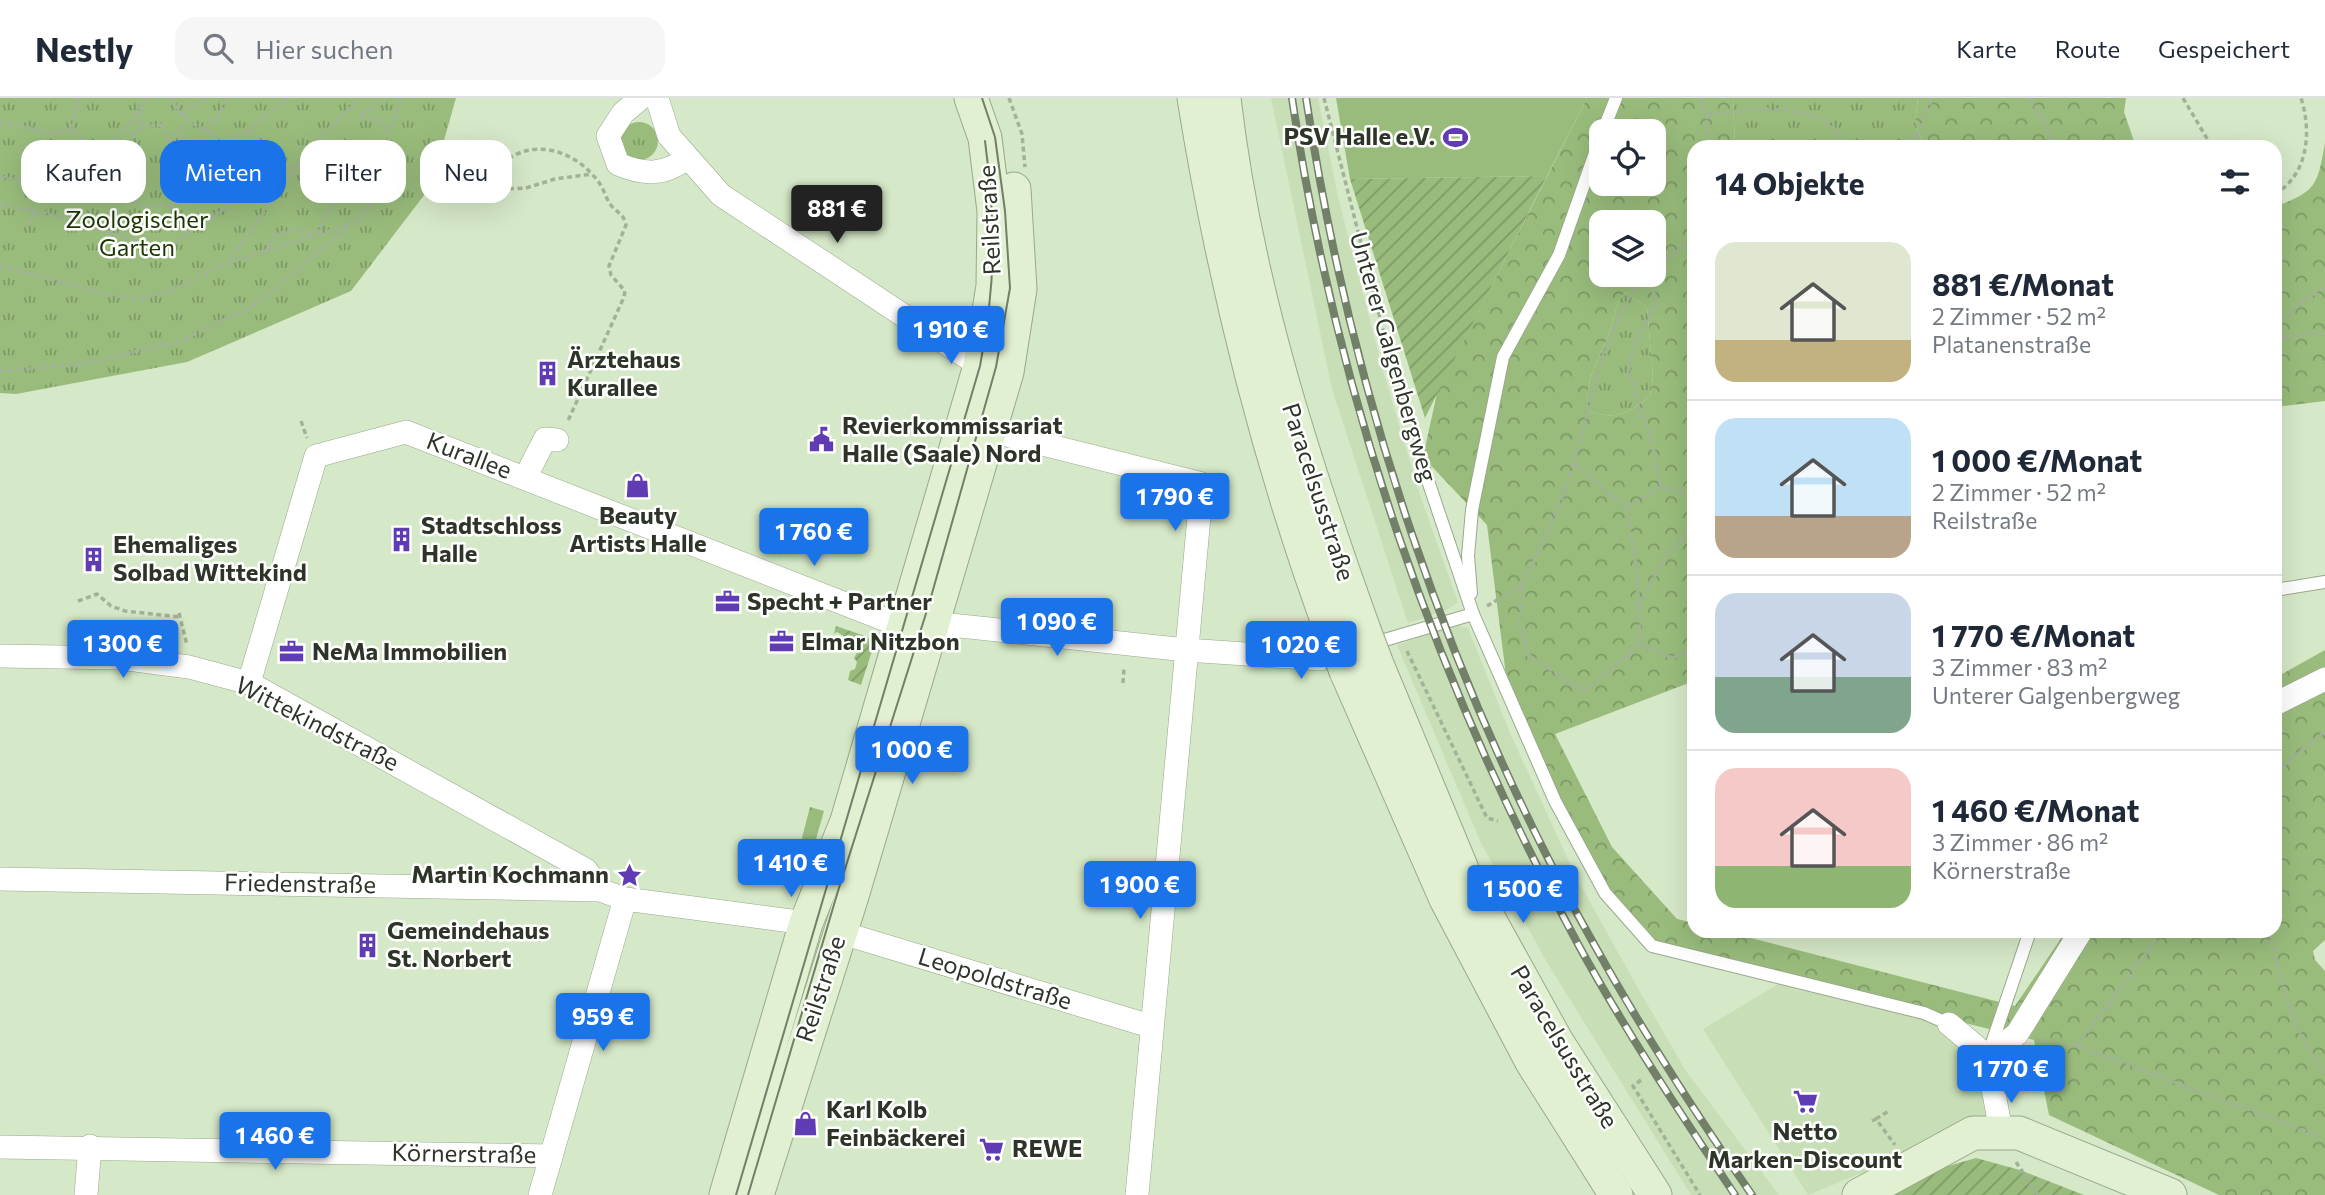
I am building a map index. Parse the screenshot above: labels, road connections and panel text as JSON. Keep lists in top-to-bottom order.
{
  "streets": {
    "street": [
      "Reilstraße",
      "Unterer Galgenbergweg",
      "Kurallee",
      "Paracelsusstraße",
      "Wittekindstraße",
      "Friedenstraße",
      "Leopoldstraße",
      "Körnerstraße"
    ]
  },
  "crossings": [
    ["Reilstraße", "Kurallee"],
    ["Reilstraße", "Friedenstraße"],
    ["Reilstraße", "Leopoldstraße"],
    ["Kurallee", "Paracelsusstraße"],
    ["Kurallee", "Wittekindstraße"],
    ["Wittekindstraße", "Friedenstraße"]
  ],
  "parks": ["Zoologischer Garten"],
  "places": {
    "sports": ["PSV Halle e.V."],
    "building": [
      "Ärztehaus Kurallee",
      "Stadtschloss Halle",
      "Ehemaliges Solbad Wittekind",
      "Gemeindehaus St. Norbert"
    ],
    "public building": ["Revierkommissariat Halle (Saale) Nord"],
    "shop": ["Beauty Artists Halle", "Karl Kolb Feinbäckerei"],
    "office": ["Specht + Partner", "Elmar Nitzbon", "NeMa Immobilien"],
    "place": ["Martin Kochmann"],
    "supermarket": ["Netto Marken-Discount", "REWE"]
  },
  "page": {
    "header": "Nestly",
    "search": "Hier suchen",
    "nav": ["Karte", "Route", "Gespeichert"],
    "chip": [
      "Kaufen",
      "Mieten",
      "Filter",
      "Neu"
    ],
    "heading": "14 Objekte",
    "price": [
      "881 €",
      "1 910 €",
      "1 790 €",
      "1 760 €",
      "1 090 €",
      "1 300 €",
      "1 020 €",
      "1 000 €",
      "1 410 €",
      "1 900 €",
      "1 500 €",
      "959 €",
      "1 770 €",
      "1 460 €"
    ],
    "list": [
      {
        "name": "881 €/Monat",
        "note": "2 Zimmer · 52 m² · Platanenstraße"
      },
      {
        "name": "1 000 €/Monat",
        "note": "2 Zimmer · 52 m² · Reilstraße"
      },
      {
        "name": "1 770 €/Monat",
        "note": "3 Zimmer · 83 m² · Unterer Galgenbergweg"
      },
      {
        "name": "1 460 €/Monat",
        "note": "3 Zimmer · 86 m² · Körnerstraße"
      }
    ]
  }
}
